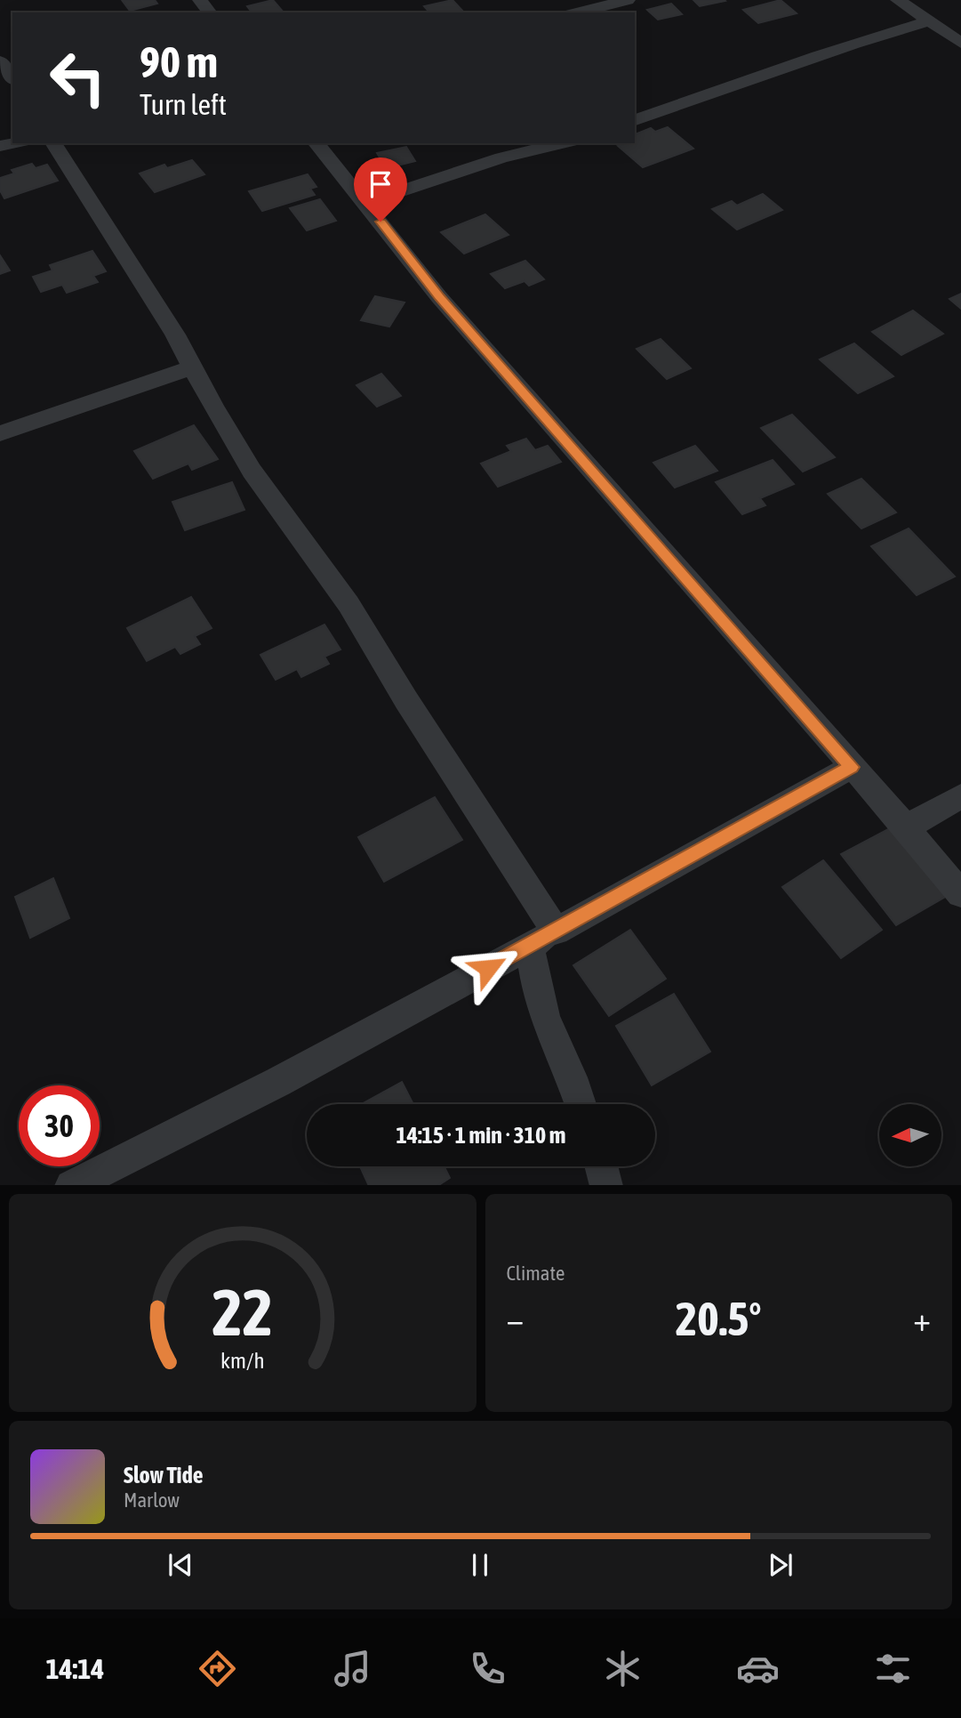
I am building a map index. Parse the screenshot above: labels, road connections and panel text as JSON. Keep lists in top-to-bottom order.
{
  "north": "left",
  "page": {
    "turn": ["90 m", "Turn left"],
    "limit": "30",
    "trip": "14:15 · 1 min · 310 m",
    "tile": "Climate",
    "heat": ["−", "20.5°", "+"],
    "song": ["Slow Tide", "Marlow"],
    "tabs": "14:14",
    "gauge": ["22", "km/h"]
  }
}
